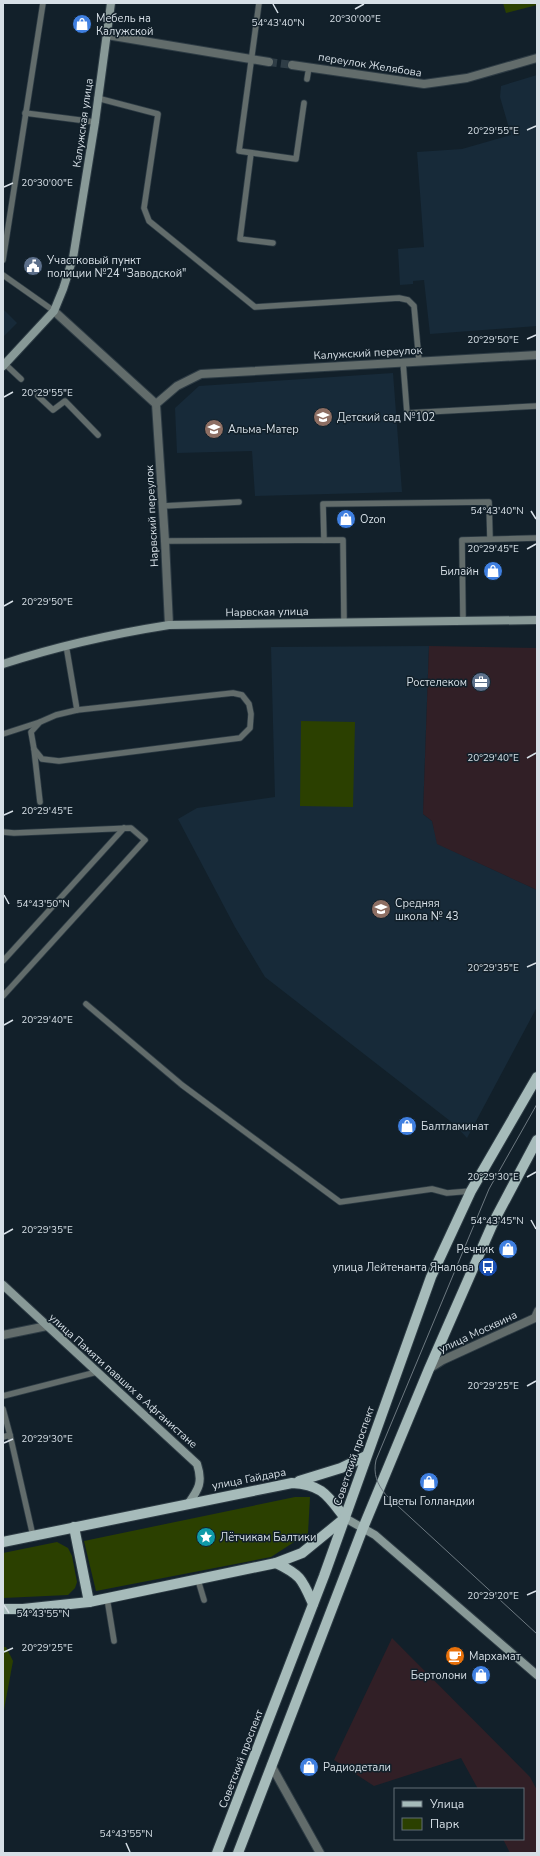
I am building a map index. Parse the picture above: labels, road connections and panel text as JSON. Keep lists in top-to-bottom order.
{
  "streets": {
    "main road": [
      "Калужская улица",
      "Нарвская улица",
      "улица Памяти павших в Афганистане",
      "Советский проспект",
      "улица Гайдара"
    ],
    "street": [
      "переулок Желябова",
      "Калужский переулок",
      "Нарвский переулок",
      "улица Москвина"
    ]
  },
  "crossings": [
    ["Калужский переулок", "Нарвский переулок"],
    ["Нарвский переулок", "Нарвская улица"],
    ["улица Памяти павших в Афганистане", "улица Гайдара"],
    ["Советский проспект", "улица Гайдара"]
  ],
  "places": {
    "shop": [
      "Мебель на Калужской",
      "Ozon",
      "Билайн",
      "Балтламинат",
      "Речник",
      "Цветы Голландии",
      "Бертолони",
      "Радиодетали"
    ],
    "public building": ["Участковый пункт полиции №24 \"Заводской\""],
    "school or university": ["Детский сад №102", "Альма-Матер", "Средняя школа № 43"],
    "office": ["Ростелеком"],
    "bus stop": ["улица Лейтенанта Яналова"],
    "place": ["Лётчикам Балтики"],
    "cafe": ["Мархамат"]
  },
  "legend": ["Улица", "Парк"],
  "coordinates": [
    "20°30'00\"E",
    "54°43'40\"N",
    "20°29'55\"E",
    "20°29'50\"E",
    "20°29'45\"E",
    "20°29'40\"E",
    "54°43'50\"N",
    "20°29'35\"E",
    "20°29'30\"E",
    "54°43'45\"N",
    "20°29'25\"E",
    "20°29'20\"E",
    "54°43'55\"N"
  ]
}
